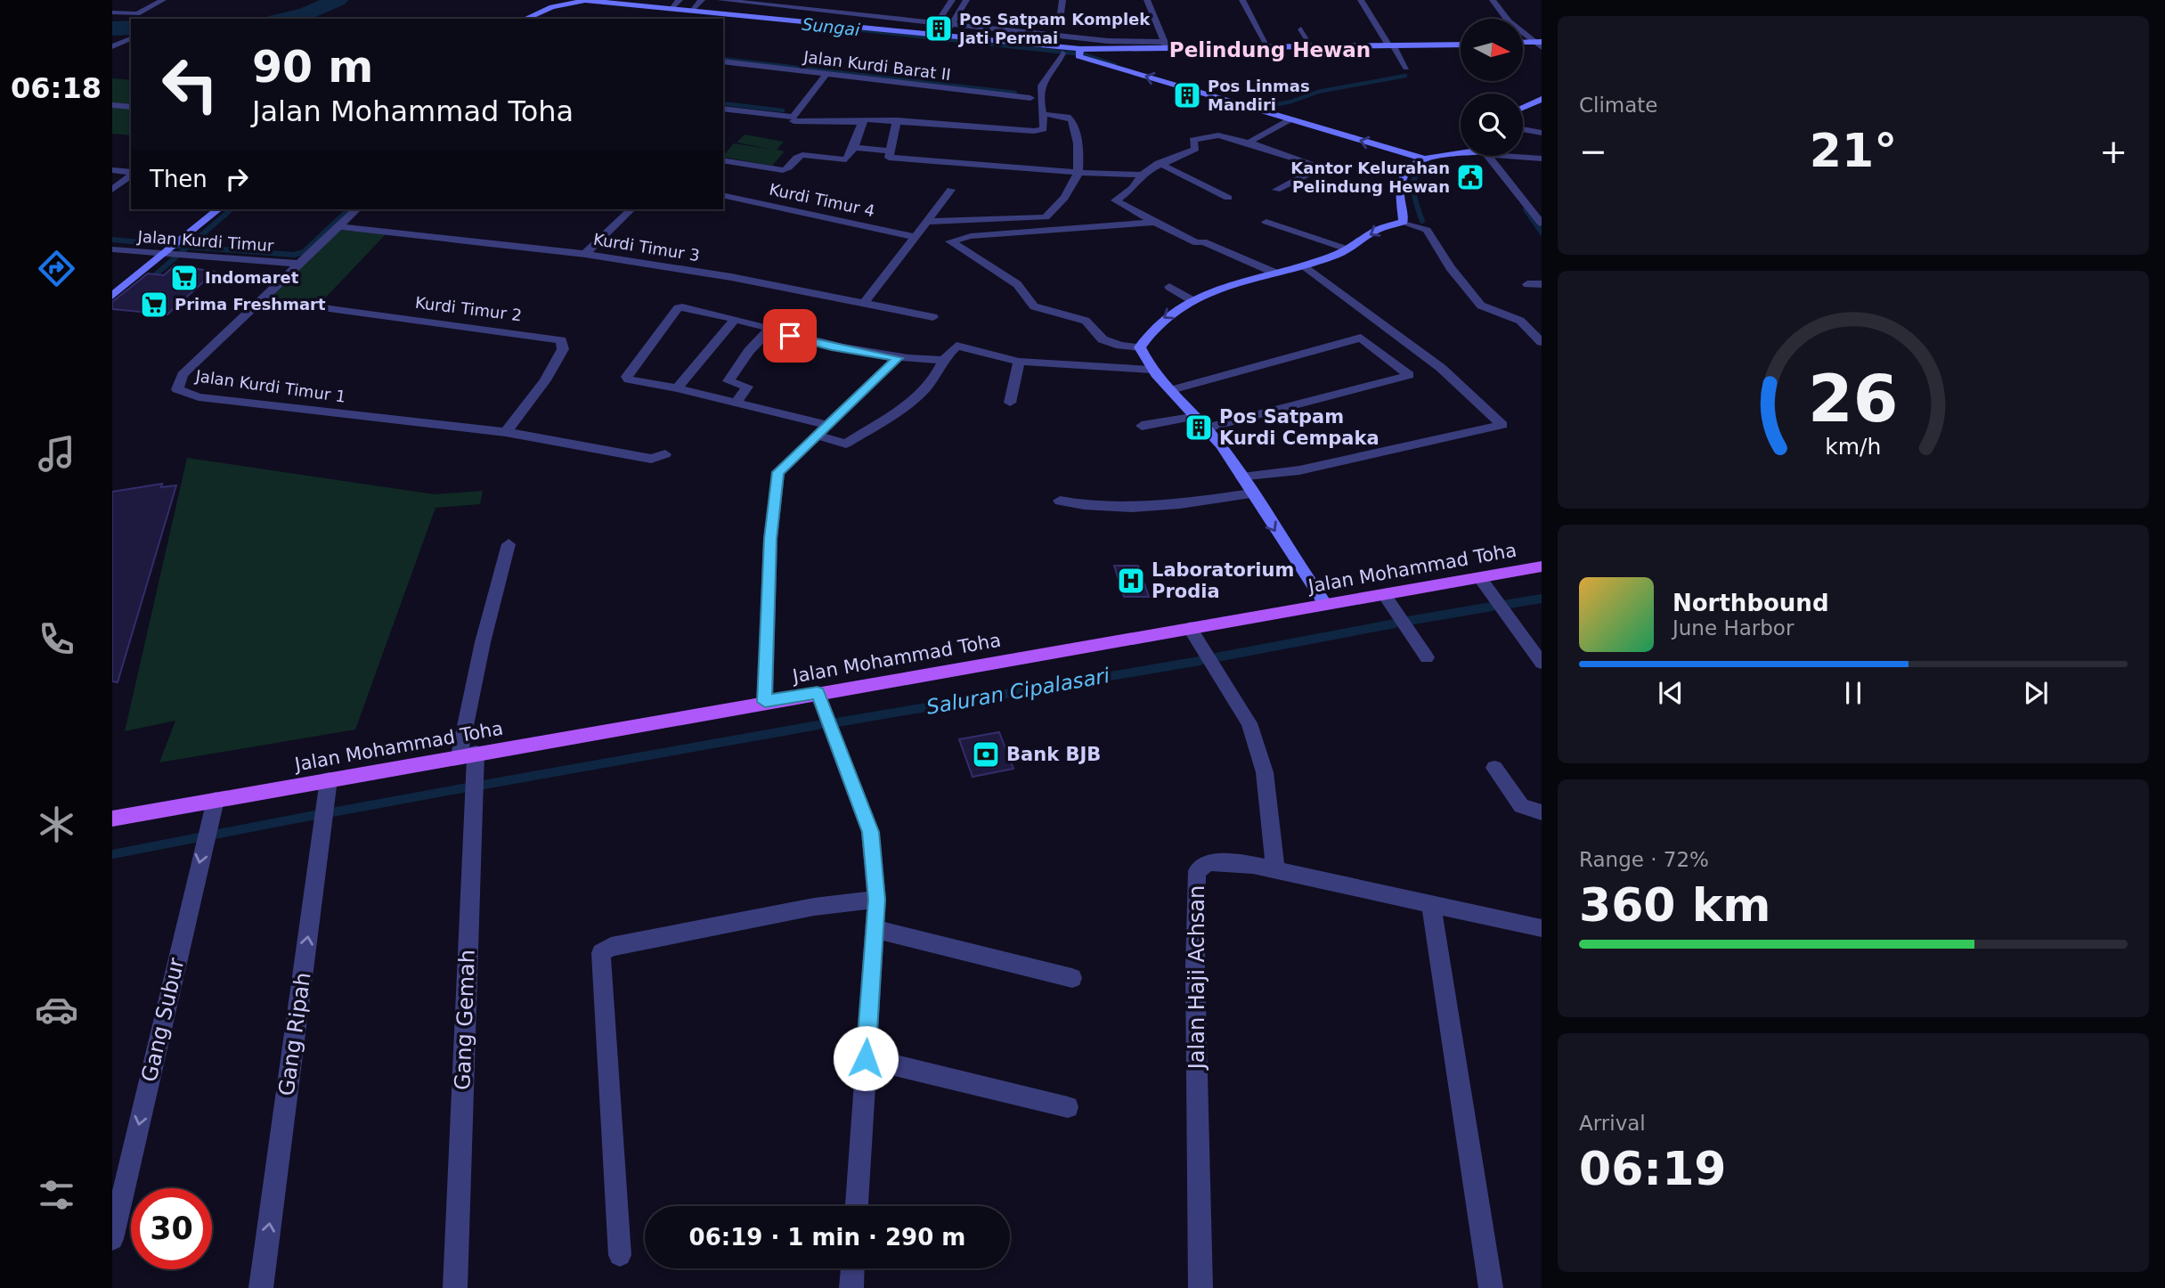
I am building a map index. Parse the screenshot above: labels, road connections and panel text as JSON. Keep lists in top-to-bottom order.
{
  "streets": {
    "main road": ["Jalan Mohammad Toha"],
    "street": [
      "Jalan Kurdi Barat II",
      "Kurdi Timur 4",
      "Jalan Kurdi Timur",
      "Kurdi Timur 3",
      "Kurdi Timur 2",
      "Jalan Kurdi Timur 1",
      "Jalan Haji Achsan",
      "Gang Subur",
      "Gang Gemah",
      "Gang Ripah"
    ]
  },
  "crossings": [
    ["Jalan Kurdi Timur", "Jalan Kurdi Timur 1"],
    ["Kurdi Timur 3", "Jalan Kurdi Timur 1"],
    ["Kurdi Timur 2", "Jalan Kurdi Timur 1"],
    ["Jalan Mohammad Toha", "Gang Subur"],
    ["Jalan Mohammad Toha", "Gang Gemah"],
    ["Jalan Mohammad Toha", "Gang Ripah"]
  ],
  "one_way": ["Gang Subur", "Gang Ripah"],
  "districts": ["Pelindung Hewan"],
  "water": ["Sungai", "Saluran Cipalasari"],
  "places": {
    "building": ["Pos Satpam Komplek Jati Permai", "Pos Linmas Mandiri", "Pos Satpam Kurdi Cempaka"],
    "public building": ["Kantor Kelurahan Pelindung Hewan"],
    "supermarket": ["Indomaret", "Prima Freshmart"],
    "hospital": ["Laboratorium Prodia"],
    "bank": ["Bank BJB"]
  },
  "north": "right",
  "page": {
    "tabs": "06:18",
    "tile": [
      "Climate",
      ["Range · 72%", "360 km"],
      ["Arrival", "06:19"]
    ],
    "turn": ["90 m", "Jalan Mohammad Toha"],
    "heat": ["−", "21°", "+"],
    "then": "Then",
    "song": ["Northbound", "June Harbor"],
    "limit": "30",
    "trip": "06:19 · 1 min · 290 m",
    "gauge": ["26", "km/h"]
  }
}
